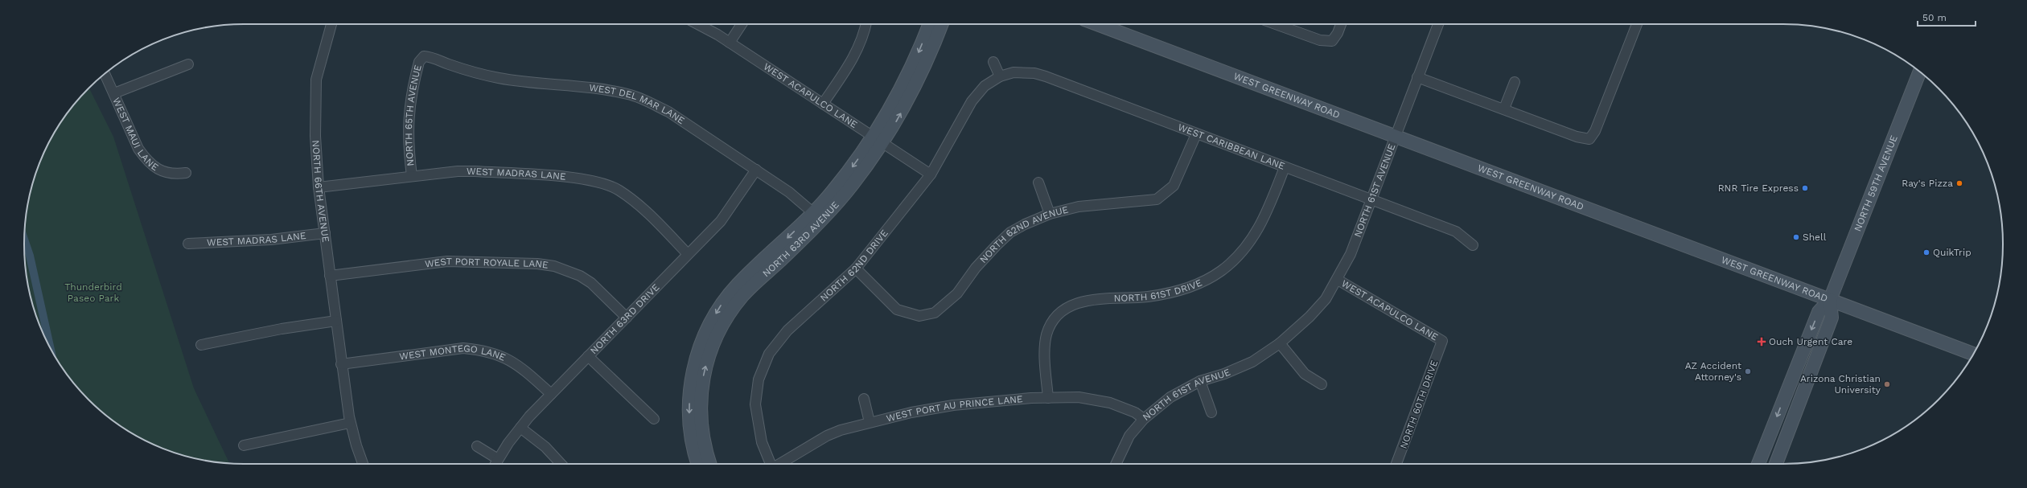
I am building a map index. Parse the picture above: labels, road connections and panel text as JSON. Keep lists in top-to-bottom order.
{
  "streets": {
    "main road": ["WEST GREENWAY ROAD", "NORTH 59TH AVENUE", "NORTH 63RD AVENUE"],
    "street": [
      "WEST ACAPULCO LANE",
      "WEST DEL MAR LANE",
      "NORTH 65TH AVENUE",
      "WEST MAUI LANE",
      "WEST CARIBBEAN LANE",
      "WEST MADRAS LANE",
      "NORTH 66TH AVENUE",
      "NORTH 61ST AVENUE",
      "NORTH 62ND AVENUE",
      "WEST PORT ROYALE LANE",
      "NORTH 62ND DRIVE",
      "NORTH 61ST DRIVE",
      "NORTH 63RD DRIVE",
      "WEST MONTEGO LANE",
      "NORTH 60TH DRIVE",
      "WEST PORT AU PRINCE LANE"
    ]
  },
  "crossings": [
    ["WEST ACAPULCO LANE", "NORTH 61ST AVENUE"],
    ["WEST ACAPULCO LANE", "NORTH 63RD AVENUE"],
    ["WEST ACAPULCO LANE", "NORTH 62ND DRIVE"],
    ["WEST ACAPULCO LANE", "NORTH 60TH DRIVE"],
    ["WEST GREENWAY ROAD", "NORTH 59TH AVENUE"],
    ["WEST GREENWAY ROAD", "NORTH 61ST AVENUE"],
    ["WEST DEL MAR LANE", "NORTH 65TH AVENUE"],
    ["WEST DEL MAR LANE", "NORTH 63RD AVENUE"],
    ["WEST DEL MAR LANE", "NORTH 63RD DRIVE"],
    ["NORTH 65TH AVENUE", "WEST MADRAS LANE"],
    ["WEST CARIBBEAN LANE", "NORTH 61ST AVENUE"],
    ["WEST CARIBBEAN LANE", "NORTH 62ND AVENUE"],
    ["WEST CARIBBEAN LANE", "NORTH 62ND DRIVE"],
    ["WEST CARIBBEAN LANE", "NORTH 61ST DRIVE"],
    ["WEST MADRAS LANE", "NORTH 66TH AVENUE"],
    ["WEST MADRAS LANE", "NORTH 63RD DRIVE"],
    ["NORTH 66TH AVENUE", "WEST PORT ROYALE LANE"],
    ["NORTH 66TH AVENUE", "WEST MONTEGO LANE"],
    ["NORTH 61ST AVENUE", "WEST PORT AU PRINCE LANE"],
    ["NORTH 62ND AVENUE", "NORTH 62ND DRIVE"],
    ["WEST PORT ROYALE LANE", "NORTH 63RD DRIVE"],
    ["NORTH 61ST DRIVE", "WEST PORT AU PRINCE LANE"],
    ["NORTH 63RD DRIVE", "WEST MONTEGO LANE"]
  ],
  "parks": ["Thunderbird Paseo Park"],
  "places": {
    "other": [
      "Ray's Pizza",
      "RNR Tire Express",
      "Shell",
      "QuikTrip",
      "AZ Accident Attorney's",
      "Arizona Christian University"
    ],
    "health": ["Ouch Urgent Care"]
  },
  "scale_bar": "50 m"
}
